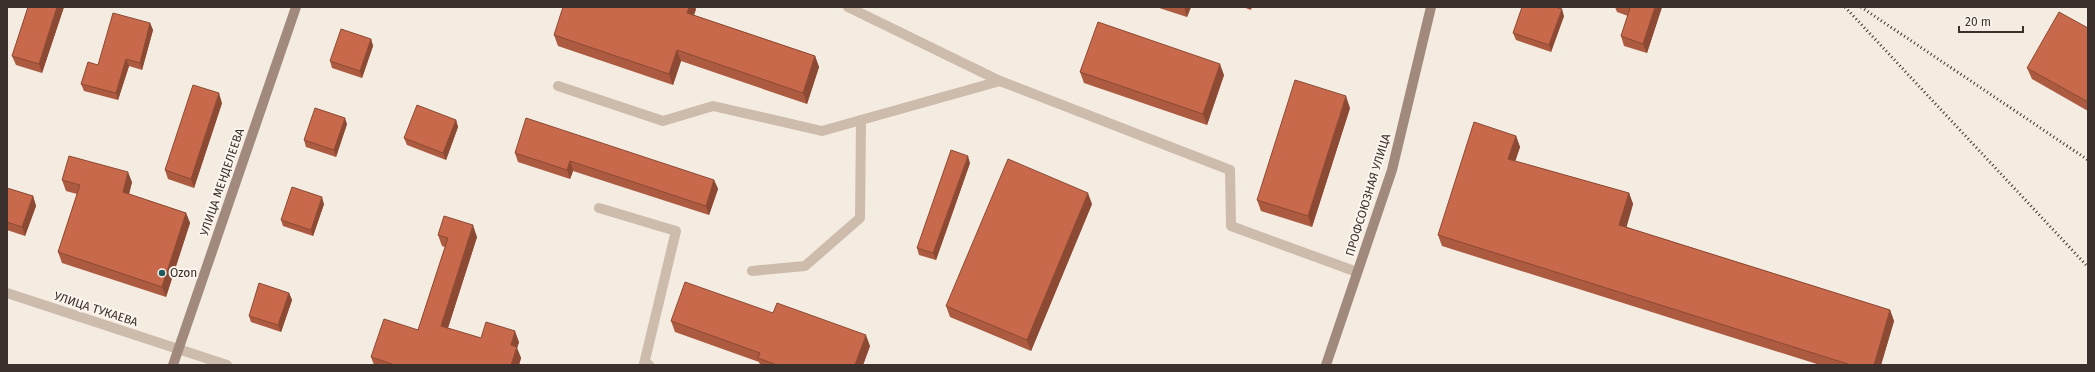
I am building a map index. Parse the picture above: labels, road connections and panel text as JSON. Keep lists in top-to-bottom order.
{
  "streets": {
    "street": ["УЛИЦА МЕНДЕЛЕЕВА", "ПРОФСОЮЗНАЯ УЛИЦА", "УЛИЦА ТУКАЕВА"]
  },
  "crossings": [
    ["УЛИЦА МЕНДЕЛЕЕВА", "УЛИЦА ТУКАЕВА"]
  ],
  "places": ["Ozon"],
  "scale_bar": "20 m"
}
